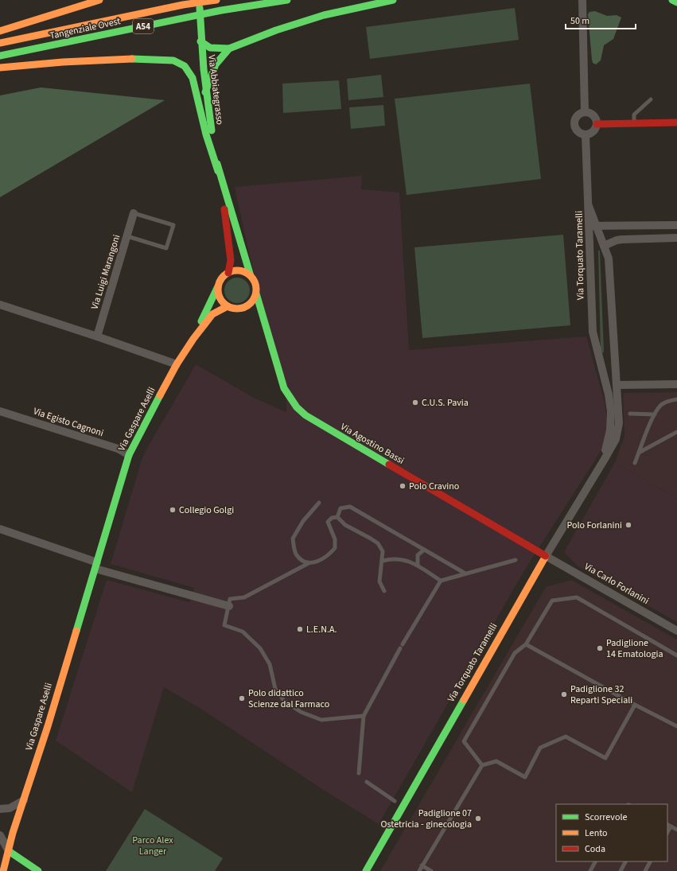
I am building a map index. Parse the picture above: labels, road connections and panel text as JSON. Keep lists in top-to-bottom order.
{
  "streets": {
    "main road": [
      "A54",
      "Tangenziale Ovest",
      "Via Abbiategrasso",
      "Via Torquato Taramelli",
      "Via Gaspare Aselli",
      "Via Agostino Bassi"
    ],
    "street": ["Via Luigi Marangoni", "Via Egisto Cagnoni", "Via Carlo Forlanini"]
  },
  "crossings": [
    ["Via Abbiategrasso", "Via Gaspare Aselli"],
    ["Via Abbiategrasso", "Via Agostino Bassi"],
    ["Via Torquato Taramelli", "Via Agostino Bassi"],
    ["Via Torquato Taramelli", "Via Carlo Forlanini"],
    ["Via Gaspare Aselli", "Via Egisto Cagnoni"],
    ["Via Gaspare Aselli", "Via Agostino Bassi"],
    ["Via Agostino Bassi", "Via Carlo Forlanini"]
  ],
  "parks": ["Parco Alex Langer"],
  "places": [
    "C.U.S. Pavia",
    "Polo Cravino",
    "Collegio Golgi",
    "Polo Forlanini",
    "L.E.N.A.",
    "Padiglione 14 Ematologia",
    "Padiglione 32 Reparti Speciali",
    "Polo didattico Scienze dal Farmaco",
    "Padiglione 07 Ostetricia - ginecologia"
  ],
  "legend": ["Scorrevole", "Lento", "Coda"],
  "scale_bar": "50 m"
}
